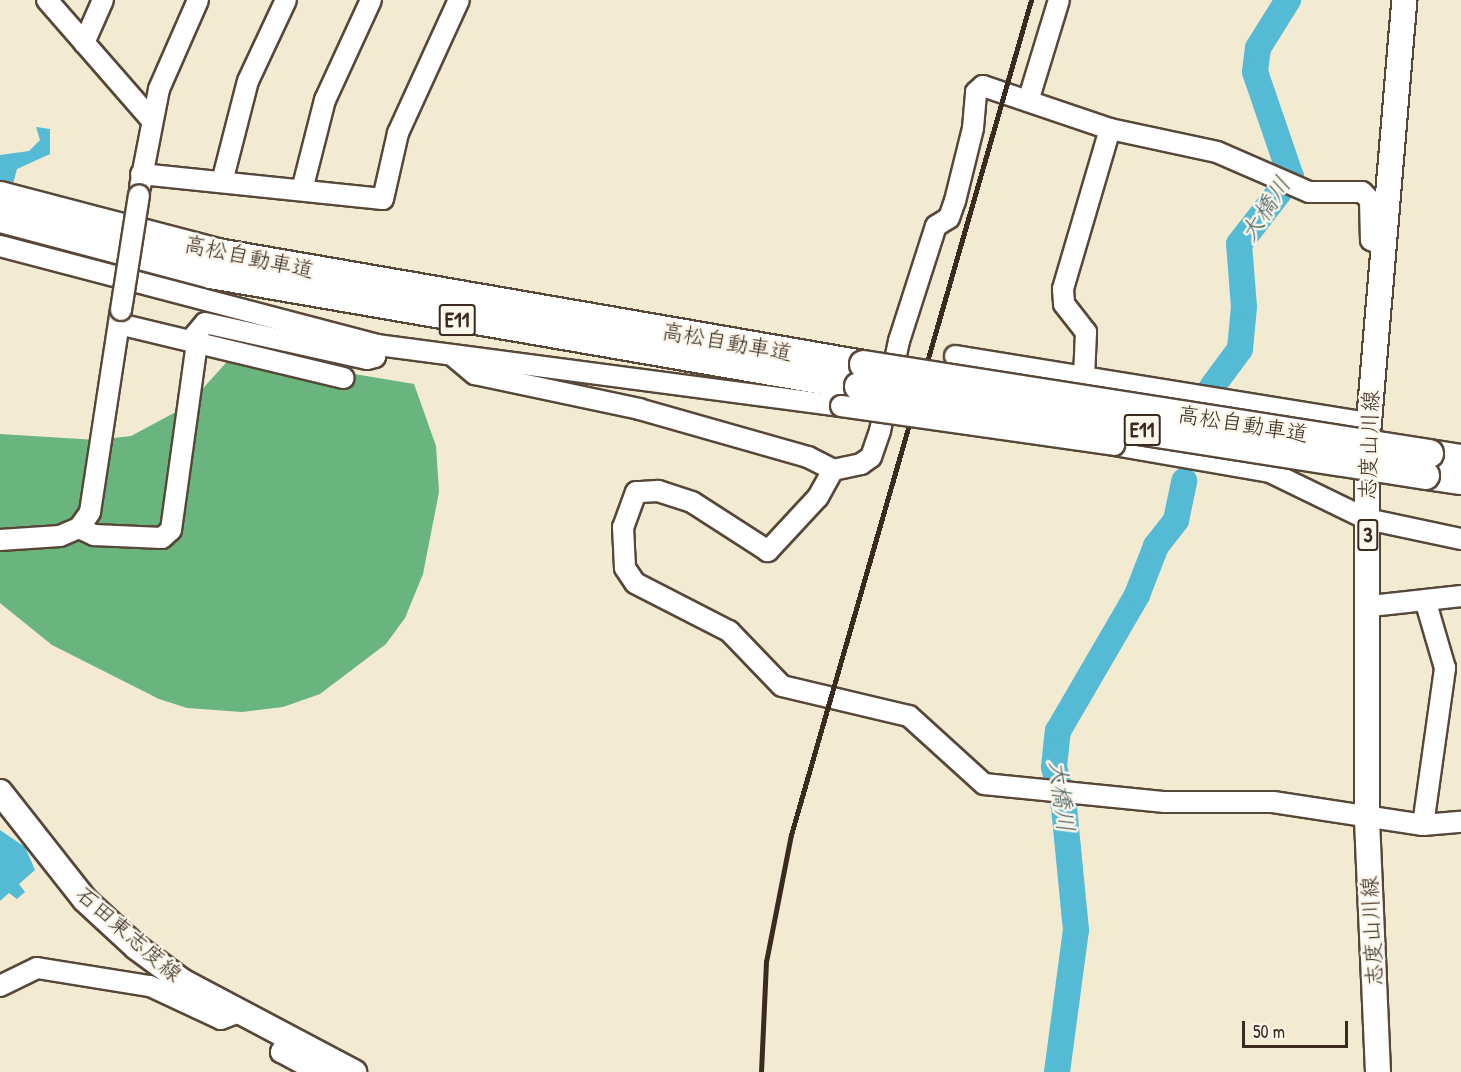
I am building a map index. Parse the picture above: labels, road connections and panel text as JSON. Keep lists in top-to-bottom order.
{
  "streets": {
    "highway": ["高松自動車道", "E11"],
    "main road": ["志度山川線", "3", "石田東志度線"]
  },
  "water": ["大橋川"],
  "scale_bar": "50 m"
}
